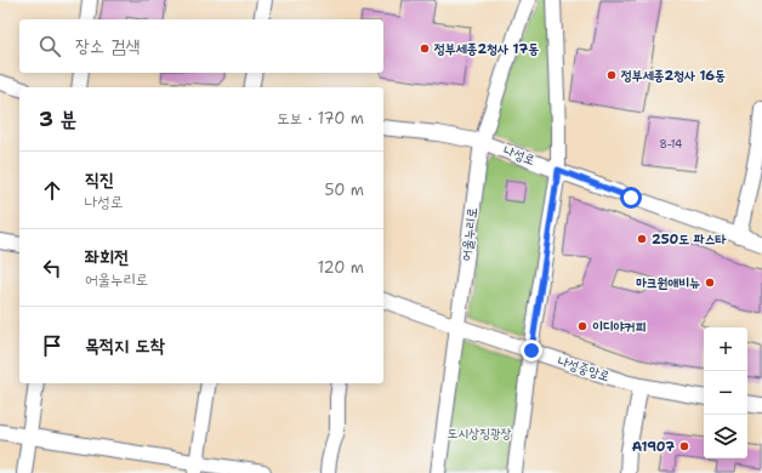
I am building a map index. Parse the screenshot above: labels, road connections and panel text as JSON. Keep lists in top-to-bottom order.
{
  "streets": {
    "street": ["나성로", "어울누리로", "나성중앙로"]
  },
  "crossings": [
    ["나성로", "어울누리로"],
    ["어울누리로", "나성중앙로"]
  ],
  "parks": ["도시상징광장"],
  "places": [
    "정부세종2청사 17동",
    "정부세종2청사 16동",
    "250도 파스타",
    "마크원애비뉴",
    "이디야커피",
    "A1907"
  ],
  "house_numbers": ["8-14"],
  "page": {
    "search": "장소 검색",
    "heading": ["3 분", "도보 · 170 m"],
    "list": [
      ["직진", "나성로", "50 m"],
      ["좌회전", "어울누리로", "120 m"],
      "목적지 도착"
    ],
    "map_buttons": ["+", "−"]
  }
}
